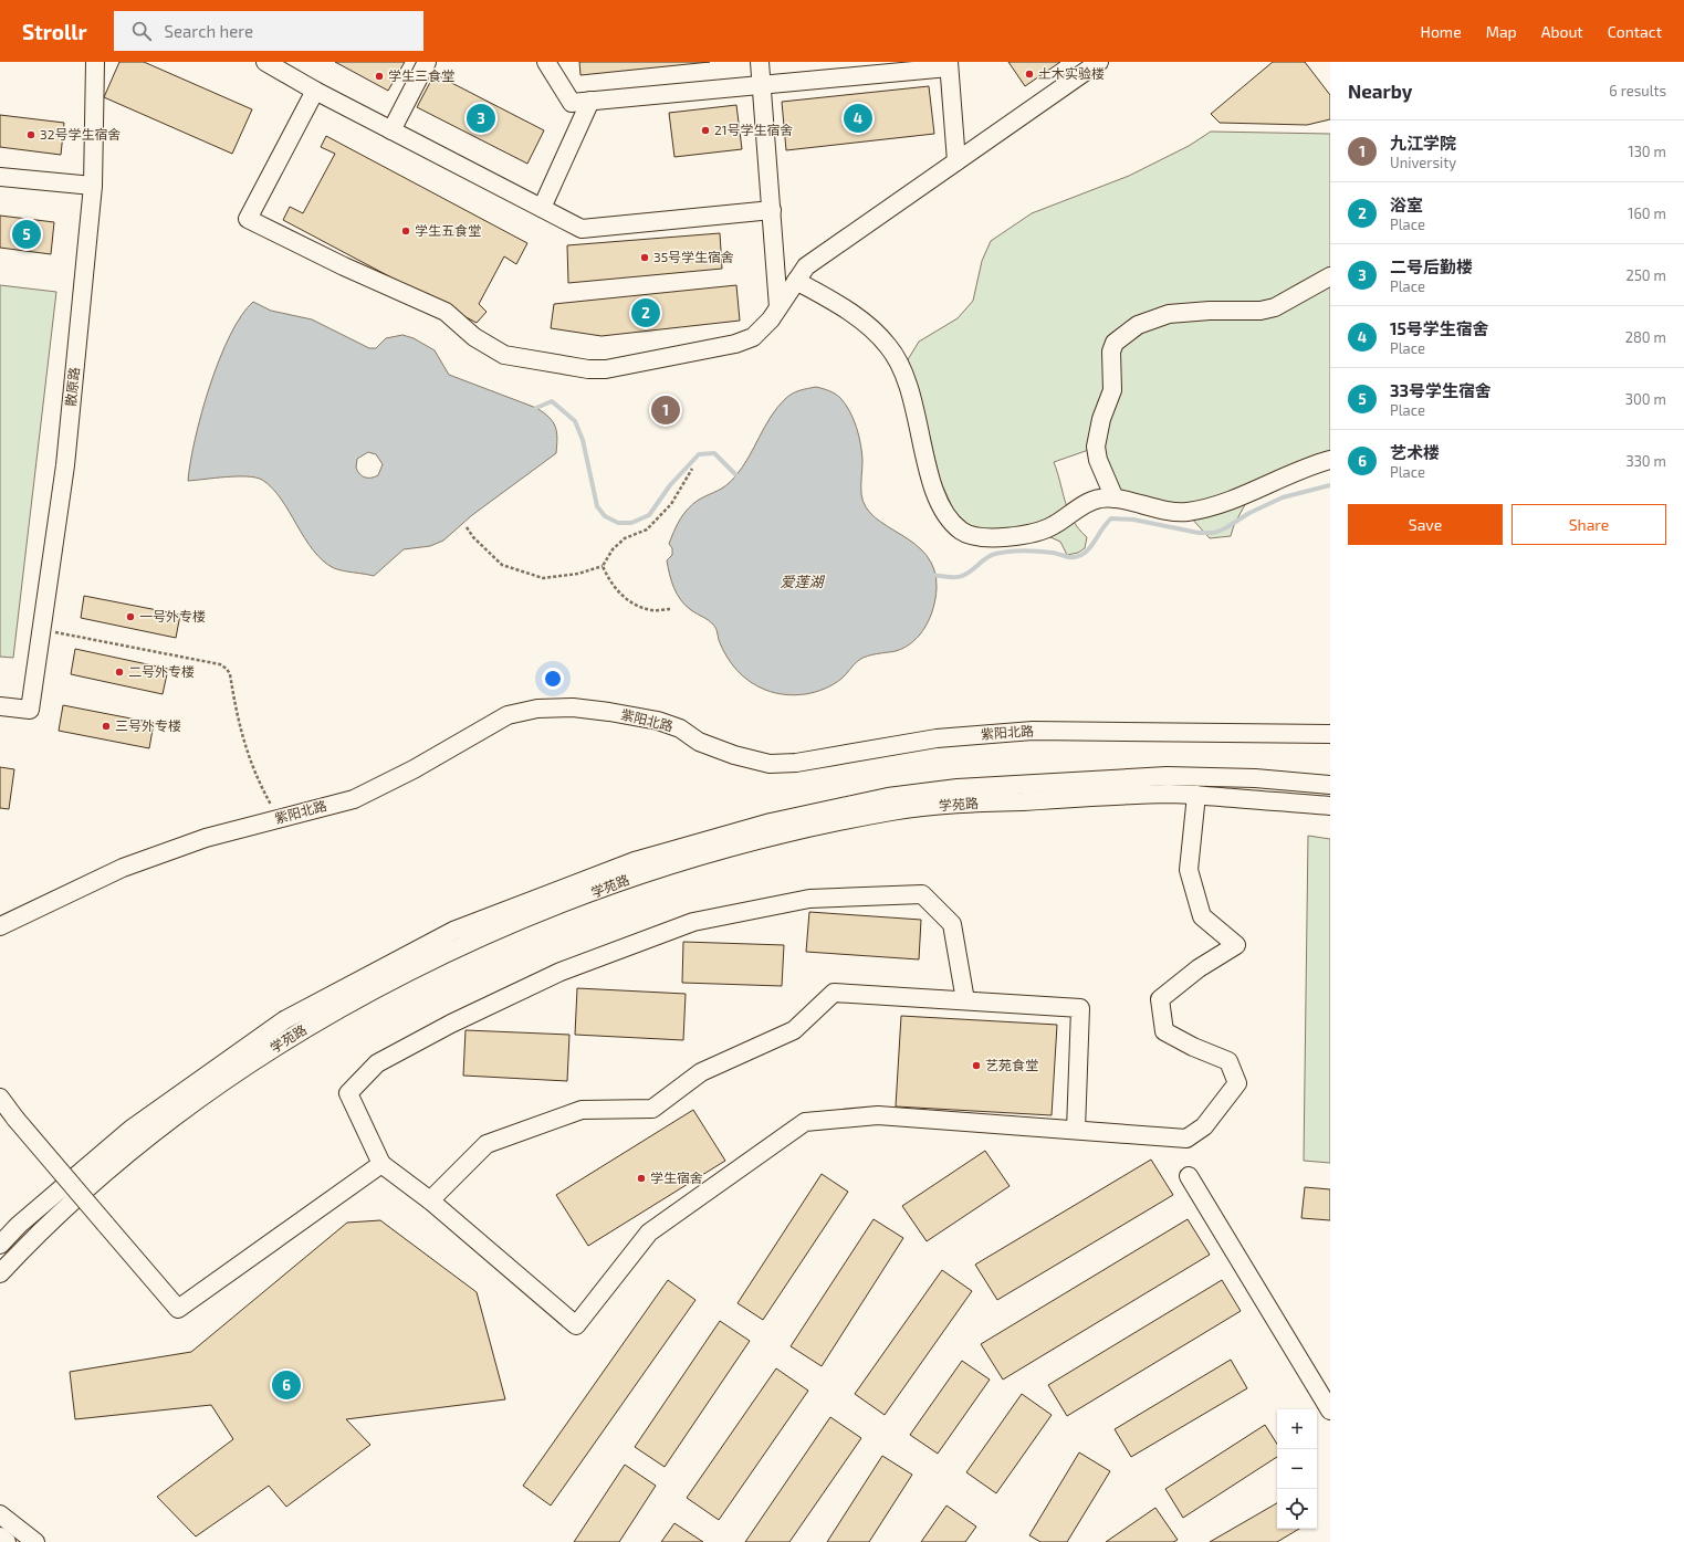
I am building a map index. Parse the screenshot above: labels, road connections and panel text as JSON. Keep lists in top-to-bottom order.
{
  "streets": {
    "street": ["散原路", "紫阳北路", "学苑路"]
  },
  "water": ["爱莲湖"],
  "places": [
    "土木实验楼",
    "学生三食堂",
    "21号学生宿舍",
    "32号学生宿舍",
    "学生五食堂",
    "35号学生宿舍",
    "一号外专楼",
    "二号外专楼",
    "三号外专楼",
    "艺苑食堂",
    "学生宿舍"
  ],
  "page": {
    "header": "Strollr",
    "search": "Search here",
    "nav": [
      "Home",
      "Map",
      "About",
      "Contact"
    ],
    "heading": ["Nearby", "6 results"],
    "pins": [
      "3",
      "4",
      "5",
      "2",
      "1",
      "6"
    ],
    "list": [
      {
        "mark": "1",
        "name": "九江学院",
        "note": "University",
        "value": "130 m"
      },
      {
        "mark": "2",
        "name": "浴室",
        "note": "Place",
        "value": "160 m"
      },
      {
        "mark": "3",
        "name": "二号后勤楼",
        "note": "Place",
        "value": "250 m"
      },
      {
        "mark": "4",
        "name": "15号学生宿舍",
        "note": "Place",
        "value": "280 m"
      },
      {
        "mark": "5",
        "name": "33号学生宿舍",
        "note": "Place",
        "value": "300 m"
      },
      {
        "mark": "6",
        "name": "艺术楼",
        "note": "Place",
        "value": "330 m"
      }
    ],
    "buttons": ["Save", "Share"],
    "map_buttons": ["+", "−"]
  }
}
